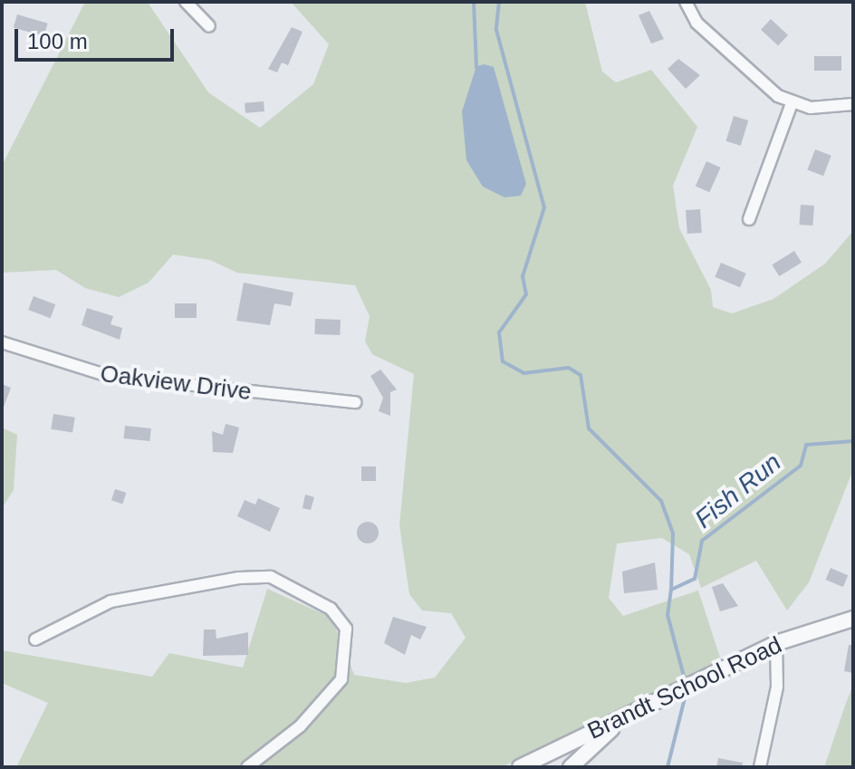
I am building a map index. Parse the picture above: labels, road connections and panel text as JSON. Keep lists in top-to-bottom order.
{
  "streets": {
    "street": ["Oakview Drive", "Brandt School Road"]
  },
  "water": ["Fish Run"],
  "scale_bar": "100 m"
}
